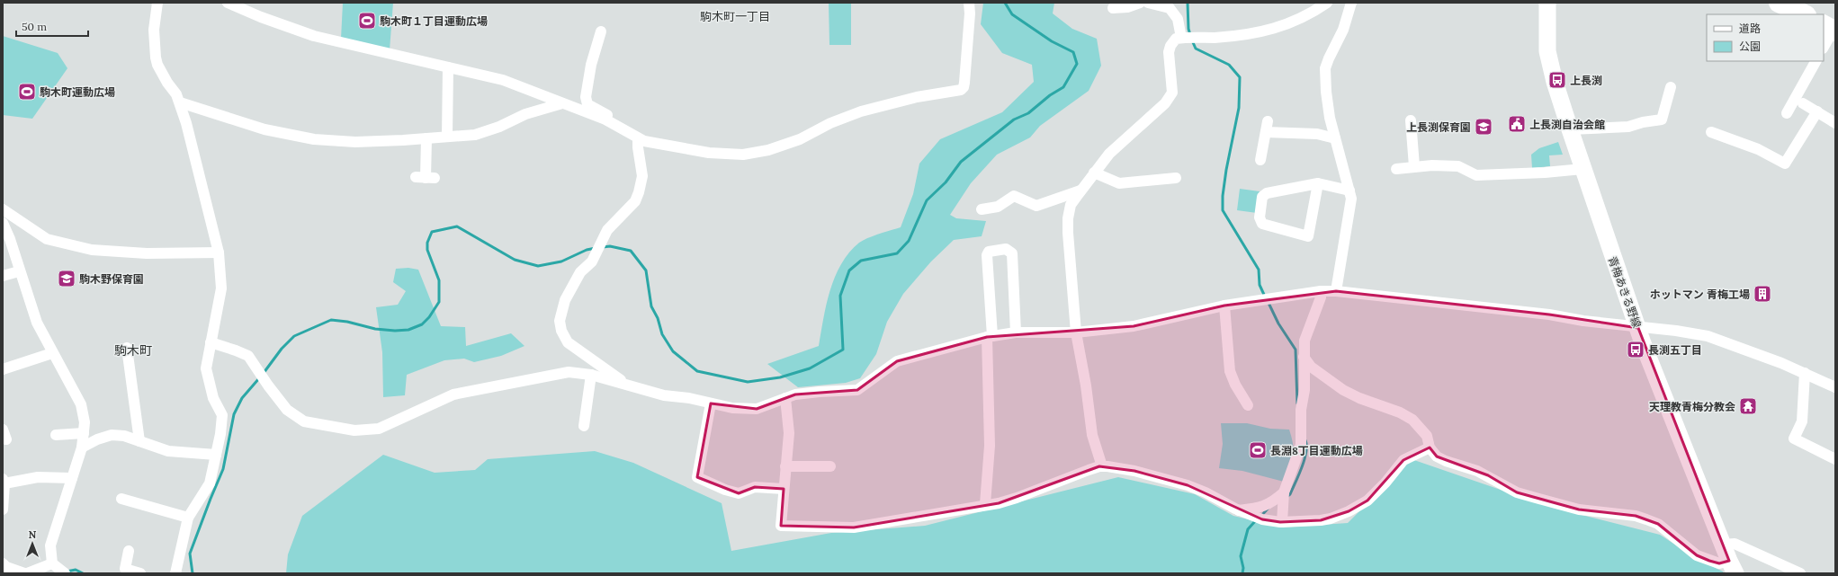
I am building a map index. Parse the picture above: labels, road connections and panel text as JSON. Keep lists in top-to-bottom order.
{
  "streets": {
    "main road": ["青梅あきる野線"]
  },
  "districts": ["駒木町一丁目", "駒木町"],
  "places": {
    "sports": ["駒木町１丁目運動広場", "駒木町運動広場", "長淵8丁目運動広場"],
    "bus stop": ["上長渕", "長渕五丁目"],
    "public building": ["上長渕自治会館"],
    "school or university": ["上長渕保育園", "駒木野保育園"],
    "building": ["ホットマン 青梅工場"],
    "temple": ["天理教青梅分教会"]
  },
  "legend": ["道路", "公園"],
  "scale_bar": "50 m",
  "north": "top"
}
